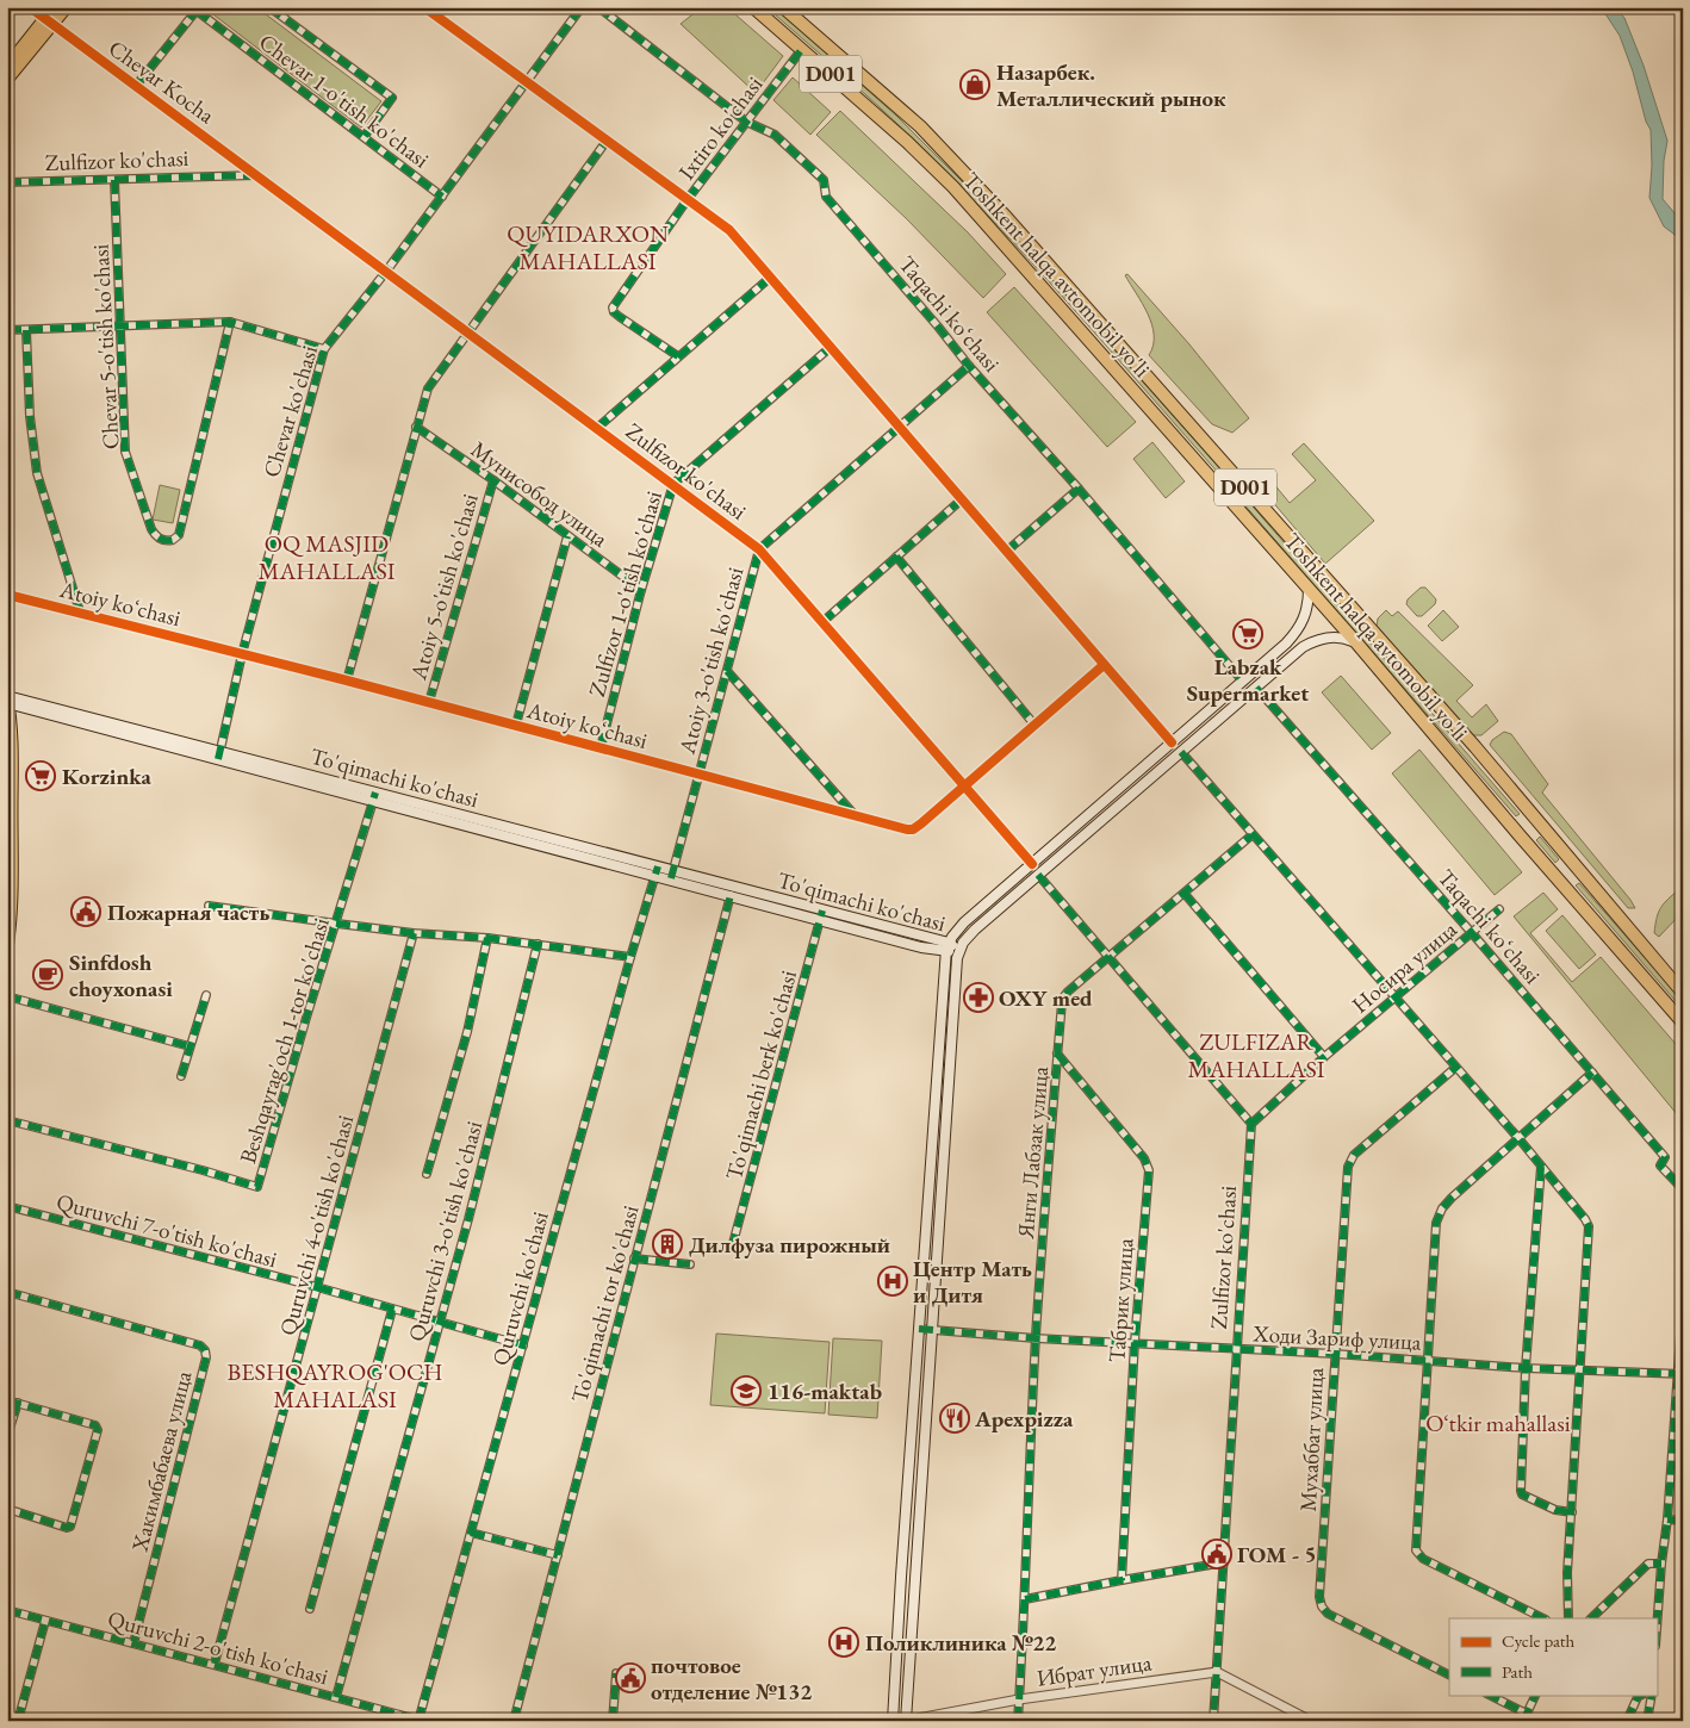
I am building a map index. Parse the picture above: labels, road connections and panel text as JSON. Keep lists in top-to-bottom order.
{
  "streets": {
    "highway": ["D001", "Toshkent halqa avtomobil yo'li"],
    "main road": ["To'qimachi ko'chasi", "Ибрат улица"],
    "street": [
      "Chevar Kocha",
      "Chevar 1-o'tish ko'chasi",
      "Ixtiro ko'chasi",
      "Zulfizor ko'chasi",
      "Taqachi koʻchasi",
      "Chevar 5-o'tish ko'chasi",
      "Chevar ko'chasi",
      "Мунисобод улица",
      "Atoiy 5-o'tish ko'chasi",
      "Zulfizor 1-o'tish ko'chasi",
      "Atoiy koʻchasi",
      "Atoiy 3-o'tish ko'chasi",
      "Носира улица",
      "Beshqayrag'och 1-tor ko'chasi",
      "To'qimachi berk ko'chasi",
      "Янги Лабзак улица",
      "Quruvchi 4-o'tish ko'chasi",
      "Quruvchi 7-o'tish ko'chasi",
      "Quruvchi 3-o'tish ko'chasi",
      "Quruvchi ko'chasi",
      "Табрик улица",
      "To'qimachi tor ko'chasi",
      "Ходи Зариф улица",
      "Мухаббат улица",
      "Хакимбабаева улица",
      "Quruvchi 2-o'tish ko'chasi"
    ]
  },
  "crossings": [
    ["Chevar Kocha", "Zulfizor ko'chasi"],
    ["Chevar 1-o'tish ko'chasi", "Chevar ko'chasi"],
    ["Ixtiro ko'chasi", "Toshkent halqa avtomobil yo'li"],
    ["Ixtiro ko'chasi", "Taqachi koʻchasi"],
    ["Zulfizor ko'chasi", "Chevar 5-o'tish ko'chasi"],
    ["Zulfizor ko'chasi", "Chevar ko'chasi"],
    ["Zulfizor ko'chasi", "Zulfizor 1-o'tish ko'chasi"],
    ["Zulfizor ko'chasi", "Atoiy koʻchasi"],
    ["Zulfizor ko'chasi", "Atoiy 3-o'tish ko'chasi"],
    ["Zulfizor ko'chasi", "Носира улица"],
    ["Zulfizor ko'chasi", "Ходи Зариф улица"],
    ["Zulfizor ko'chasi", "Ибрат улица"],
    ["Taqachi koʻchasi", "Atoiy 3-o'tish ko'chasi"],
    ["Taqachi koʻchasi", "Носира улица"],
    ["Chevar ko'chasi", "Atoiy koʻchasi"],
    ["Chevar ko'chasi", "To'qimachi ko'chasi"],
    ["Мунисобод улица", "Atoiy 5-o'tish ko'chasi"],
    ["Мунисобод улица", "Zulfizor 1-o'tish ko'chasi"],
    ["Atoiy 5-o'tish ko'chasi", "Atoiy koʻchasi"],
    ["Zulfizor 1-o'tish ko'chasi", "Atoiy koʻchasi"],
    ["Atoiy koʻchasi", "Atoiy 3-o'tish ko'chasi"],
    ["Atoiy 3-o'tish ko'chasi", "To'qimachi ko'chasi"],
    ["To'qimachi ko'chasi", "Beshqayrag'och 1-tor ko'chasi"],
    ["To'qimachi ko'chasi", "To'qimachi berk ko'chasi"],
    ["To'qimachi ko'chasi", "Quruvchi ko'chasi"],
    ["To'qimachi ko'chasi", "To'qimachi tor ko'chasi"],
    ["Янги Лабзак улица", "Табрик улица"],
    ["Янги Лабзак улица", "Ходи Зариф улица"],
    ["Янги Лабзак улица", "Ибрат улица"],
    ["Quruvchi 4-o'tish ko'chasi", "Quruvchi 7-o'tish ko'chasi"],
    ["Quruvchi 4-o'tish ko'chasi", "Quruvchi 2-o'tish ko'chasi"],
    ["Quruvchi 7-o'tish ko'chasi", "Quruvchi 3-o'tish ko'chasi"],
    ["Quruvchi 7-o'tish ko'chasi", "Quruvchi ko'chasi"],
    ["Quruvchi 3-o'tish ko'chasi", "Quruvchi 2-o'tish ko'chasi"],
    ["Quruvchi ko'chasi", "Quruvchi 2-o'tish ko'chasi"],
    ["Табрик улица", "Ходи Зариф улица"],
    ["Ходи Зариф улица", "Мухаббат улица"],
    ["Хакимбабаева улица", "Quruvchi 2-o'tish ko'chasi"]
  ],
  "districts": [
    "QUYIDARXON MAHALLASI",
    "OQ MASJID MAHALLASI",
    "ZULFIZAR MAHALLASI",
    "BESHQAYROG'OCH MAHALASI",
    "Oʻtkir mahallasi"
  ],
  "places": {
    "shop": ["Назарбек. Металлический рынок"],
    "supermarket": ["Labzak Supermarket", "Korzinka"],
    "public building": ["Пожарная часть", "ГОМ - 5", "почтовое отделение №132"],
    "cafe": ["Sinfdosh choyxonasi"],
    "pharmacy": ["OXY med"],
    "building": ["Дилфуза пирожный"],
    "hospital": ["Центр Мать и Дитя", "Поликлиника №22"],
    "school or university": ["116-maktab"],
    "restaurant": ["Apexpizza"]
  },
  "legend": ["Cycle path", "Path"]
}
